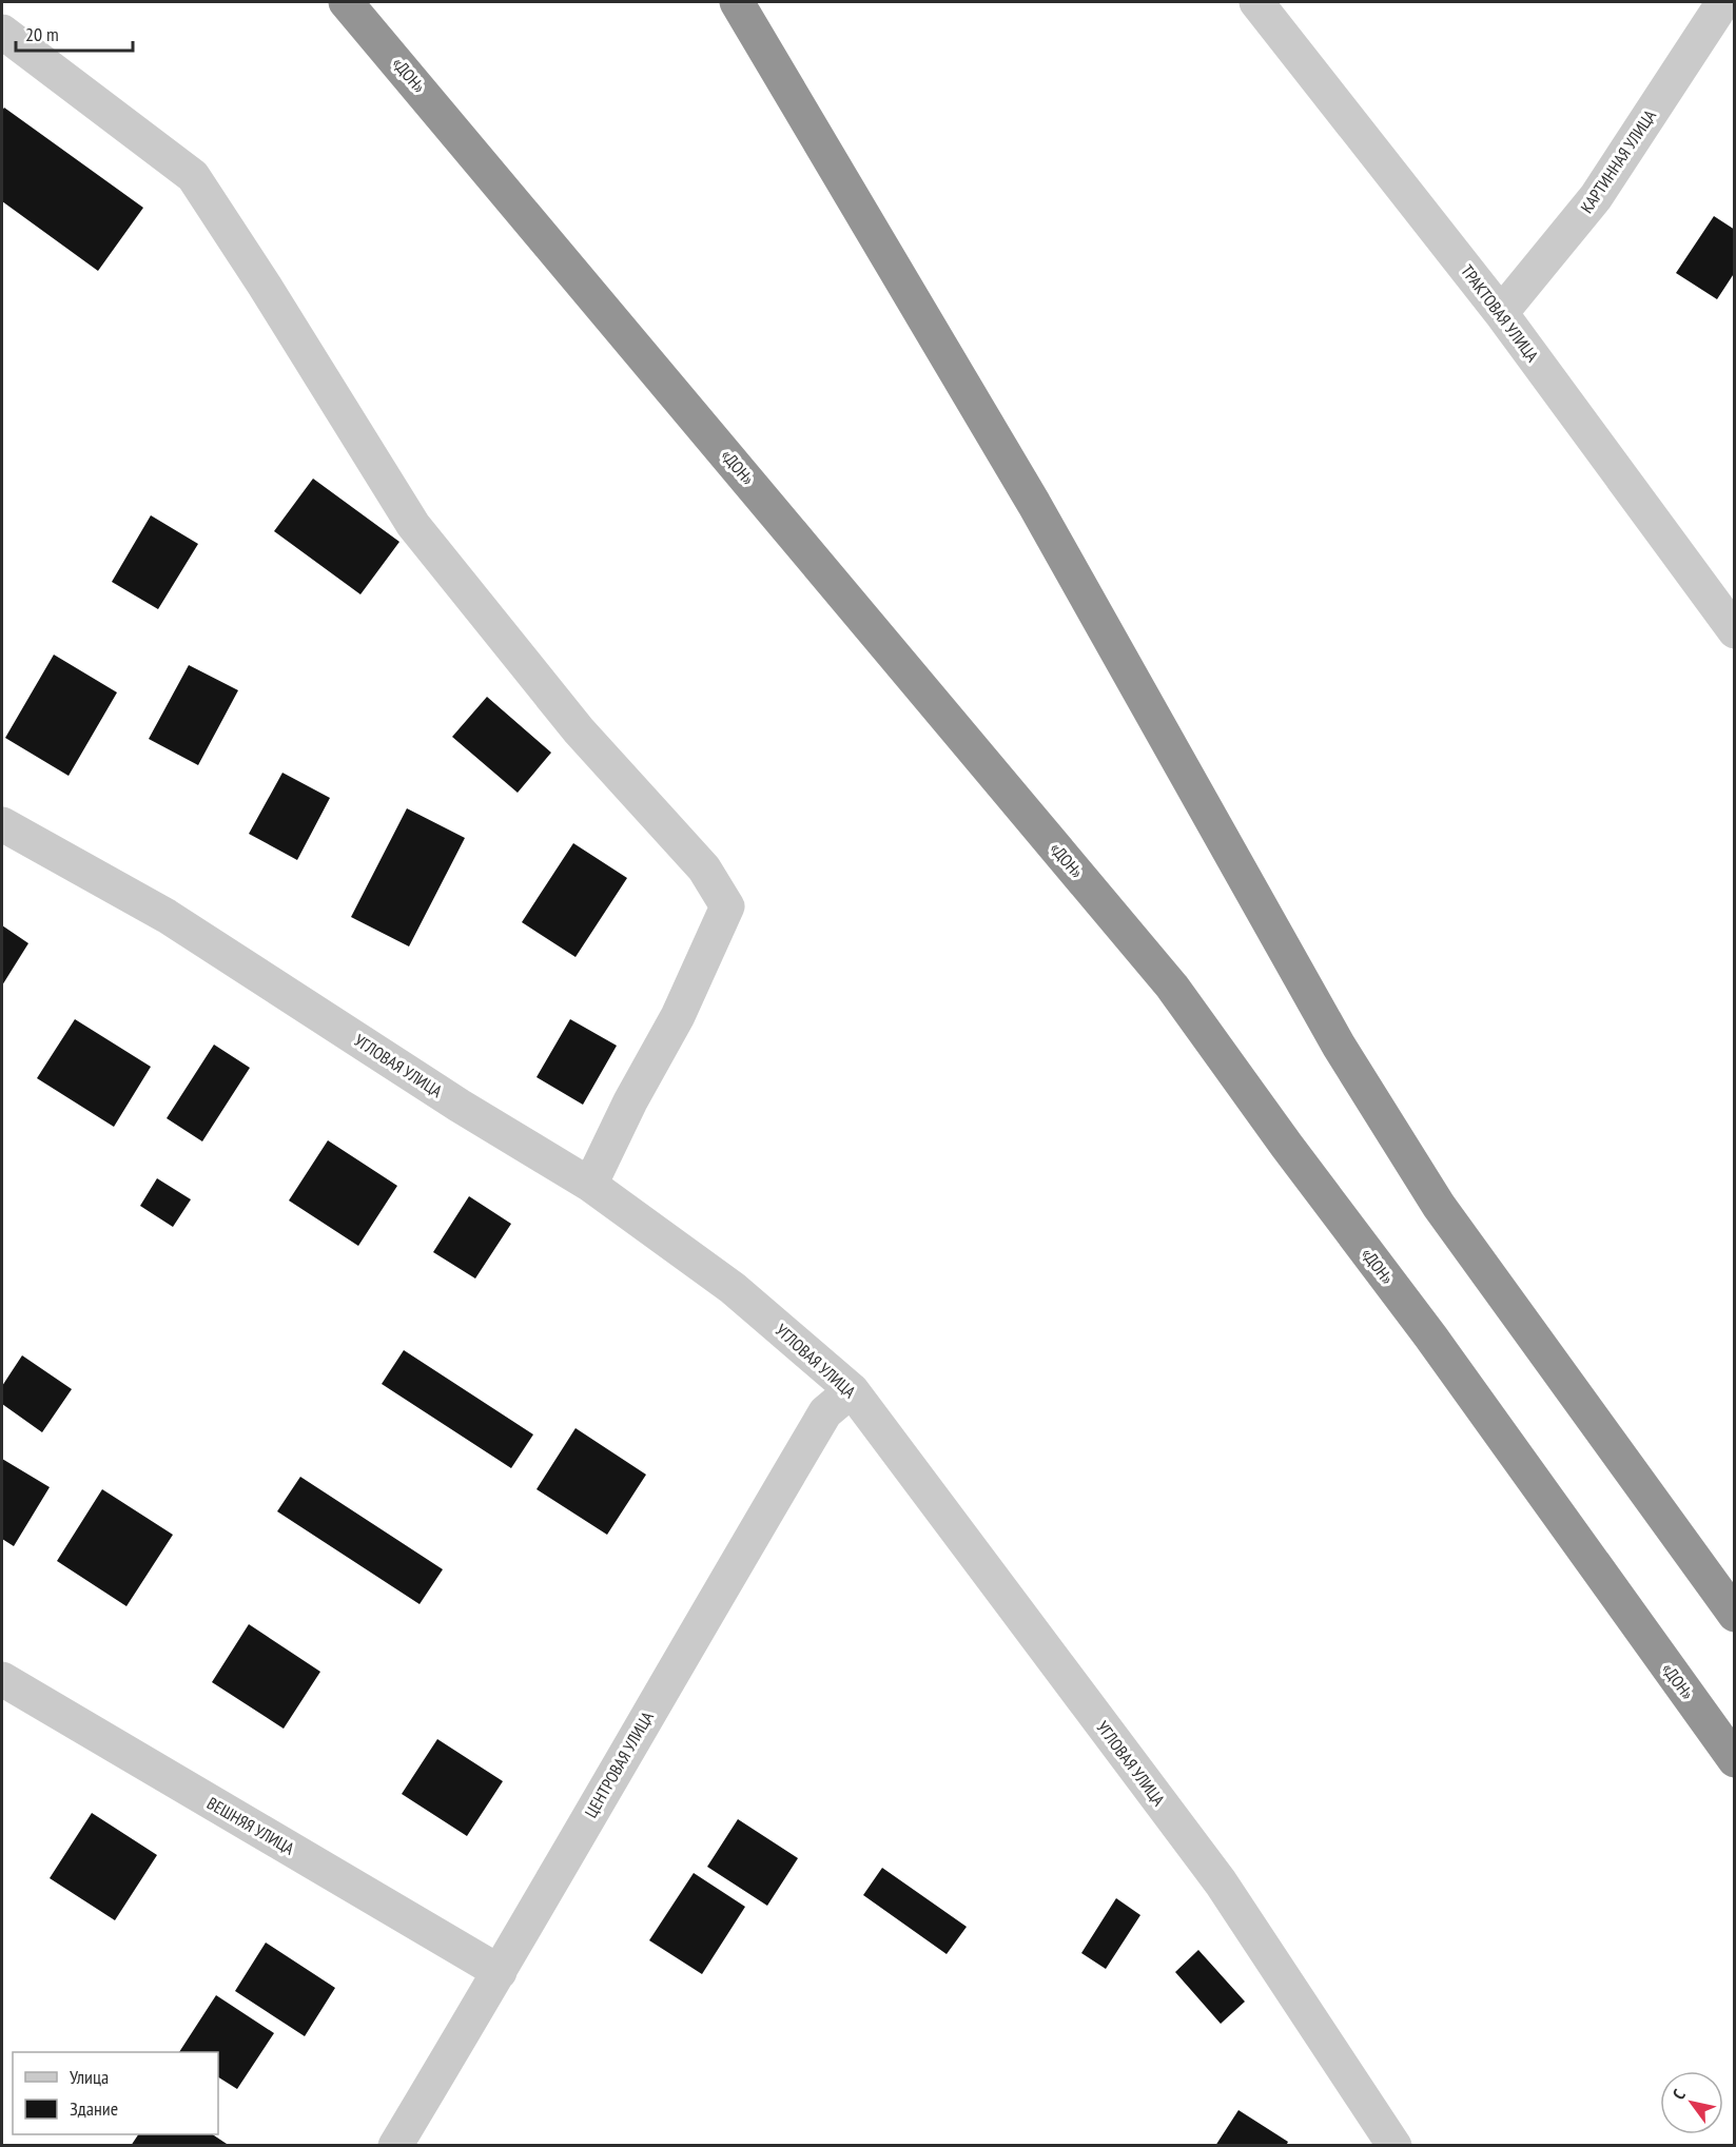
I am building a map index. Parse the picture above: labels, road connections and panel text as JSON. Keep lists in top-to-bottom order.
{
  "streets": {
    "highway": ["«ДОН»"],
    "street": [
      "КАРТИННАЯ УЛИЦА",
      "ТРАКТОВАЯ УЛИЦА",
      "УГЛОВАЯ УЛИЦА",
      "ЦЕНТРОВАЯ УЛИЦА",
      "ВЕШНЯЯ УЛИЦА"
    ]
  },
  "crossings": [
    ["КАРТИННАЯ УЛИЦА", "ТРАКТОВАЯ УЛИЦА"],
    ["УГЛОВАЯ УЛИЦА", "ЦЕНТРОВАЯ УЛИЦА"],
    ["ЦЕНТРОВАЯ УЛИЦА", "ВЕШНЯЯ УЛИЦА"]
  ],
  "legend": ["Улица", "Здание"],
  "scale_bar": "20 m",
  "north": "top left"
}
